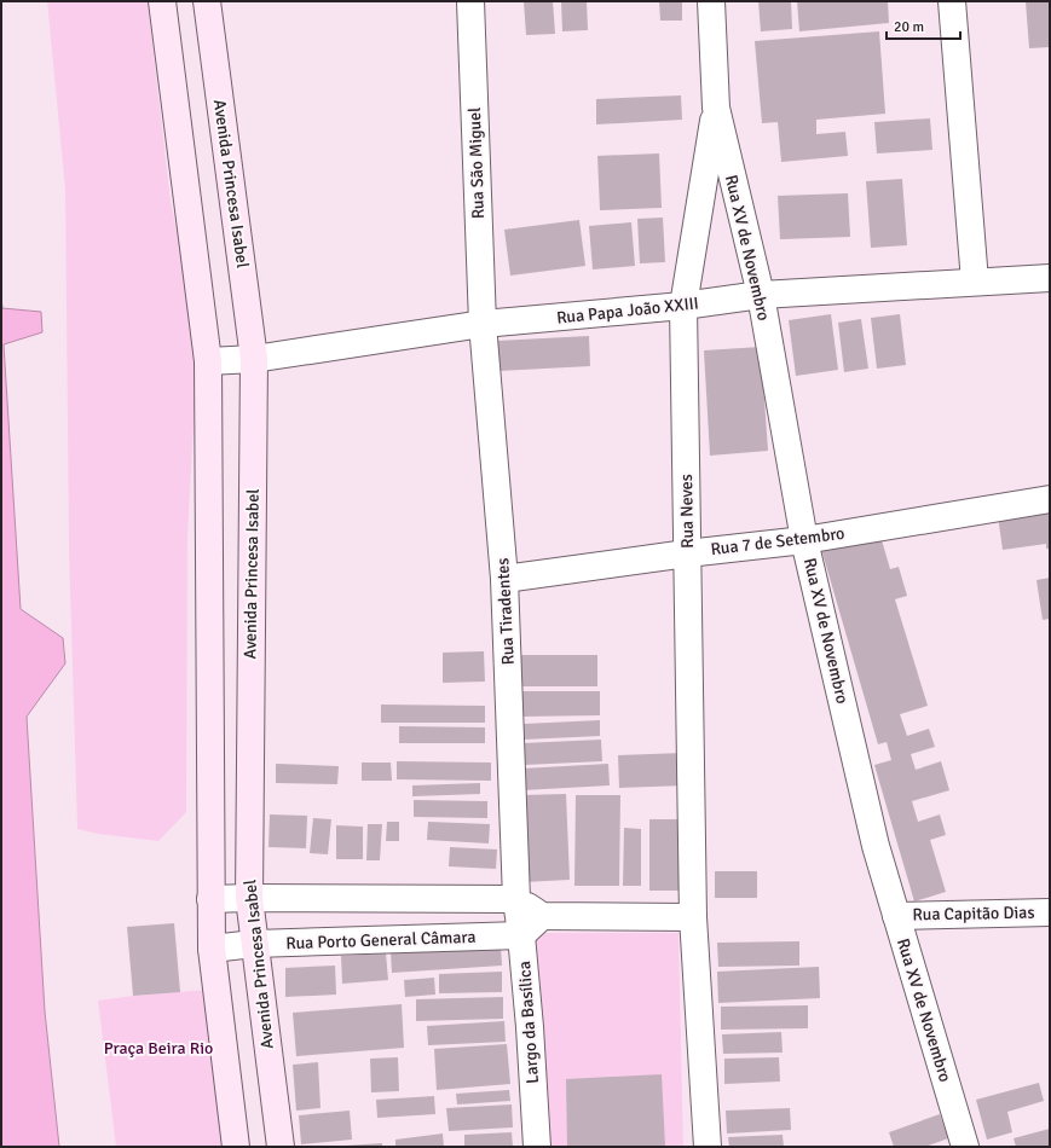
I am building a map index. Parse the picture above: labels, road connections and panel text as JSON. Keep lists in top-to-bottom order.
{
  "streets": {
    "main road": ["Avenida Princesa Isabel"],
    "street": [
      "Rua São Miguel",
      "Rua XV de Novembro",
      "Rua Papa João XXIII",
      "Rua Neves",
      "Rua 7 de Setembro",
      "Rua Tiradentes",
      "Rua Capitão Dias",
      "Rua Porto General Câmara",
      "Largo da Basílica"
    ]
  },
  "crossings": [
    ["Rua São Miguel", "Rua Papa João XXIII"],
    ["Rua São Miguel", "Rua Tiradentes"],
    ["Avenida Princesa Isabel", "Rua Papa João XXIII"],
    ["Avenida Princesa Isabel", "Rua Porto General Câmara"],
    ["Rua XV de Novembro", "Rua Papa João XXIII"],
    ["Rua XV de Novembro", "Rua Neves"],
    ["Rua XV de Novembro", "Rua 7 de Setembro"],
    ["Rua XV de Novembro", "Rua Capitão Dias"],
    ["Rua Papa João XXIII", "Rua Neves"],
    ["Rua Papa João XXIII", "Rua Tiradentes"],
    ["Rua Neves", "Rua 7 de Setembro"],
    ["Rua 7 de Setembro", "Rua Tiradentes"],
    ["Rua Tiradentes", "Largo da Basílica"],
    ["Rua Porto General Câmara", "Largo da Basílica"]
  ],
  "parks": ["Praça Beira Rio"],
  "scale_bar": "20 m"
}
